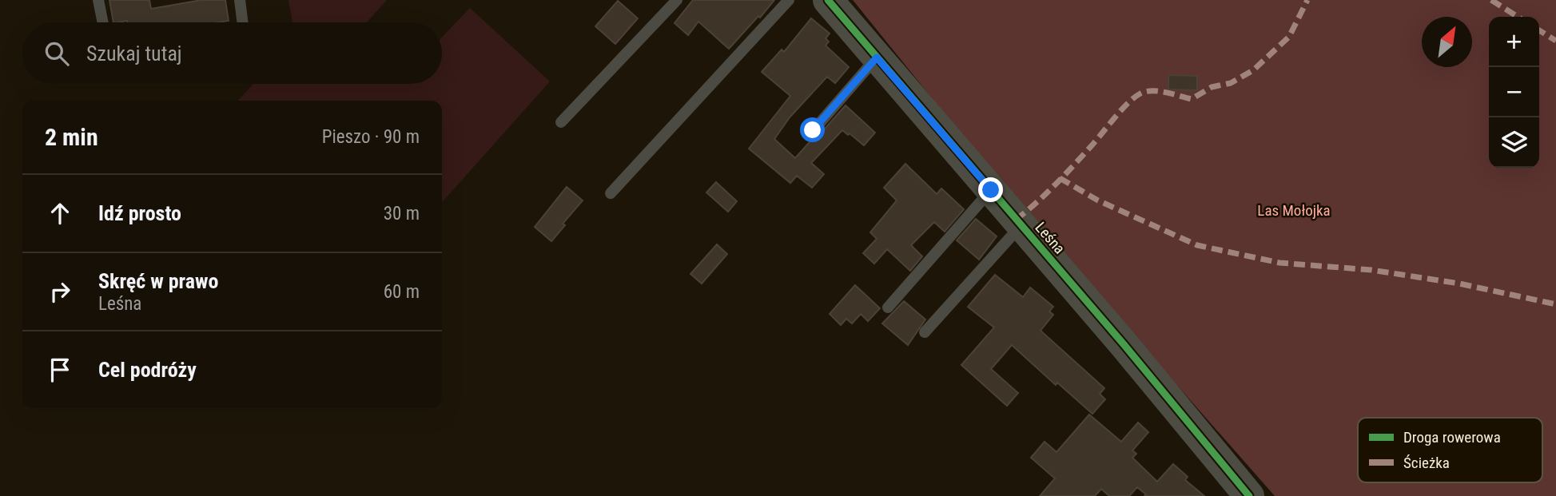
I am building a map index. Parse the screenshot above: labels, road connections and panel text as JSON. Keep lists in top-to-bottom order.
{
  "streets": {
    "street": ["Leśna"]
  },
  "parks": ["Las Mołojka"],
  "legend": ["Droga rowerowa", "Ścieżka"],
  "north": "top right",
  "page": {
    "map_buttons": ["+", "−"],
    "search": "Szukaj tutaj",
    "heading": ["2 min", "Pieszo · 90 m"],
    "list": [
      ["Idź prosto", "30 m"],
      ["Skręć w prawo", "Leśna", "60 m"],
      "Cel podróży"
    ]
  }
}
